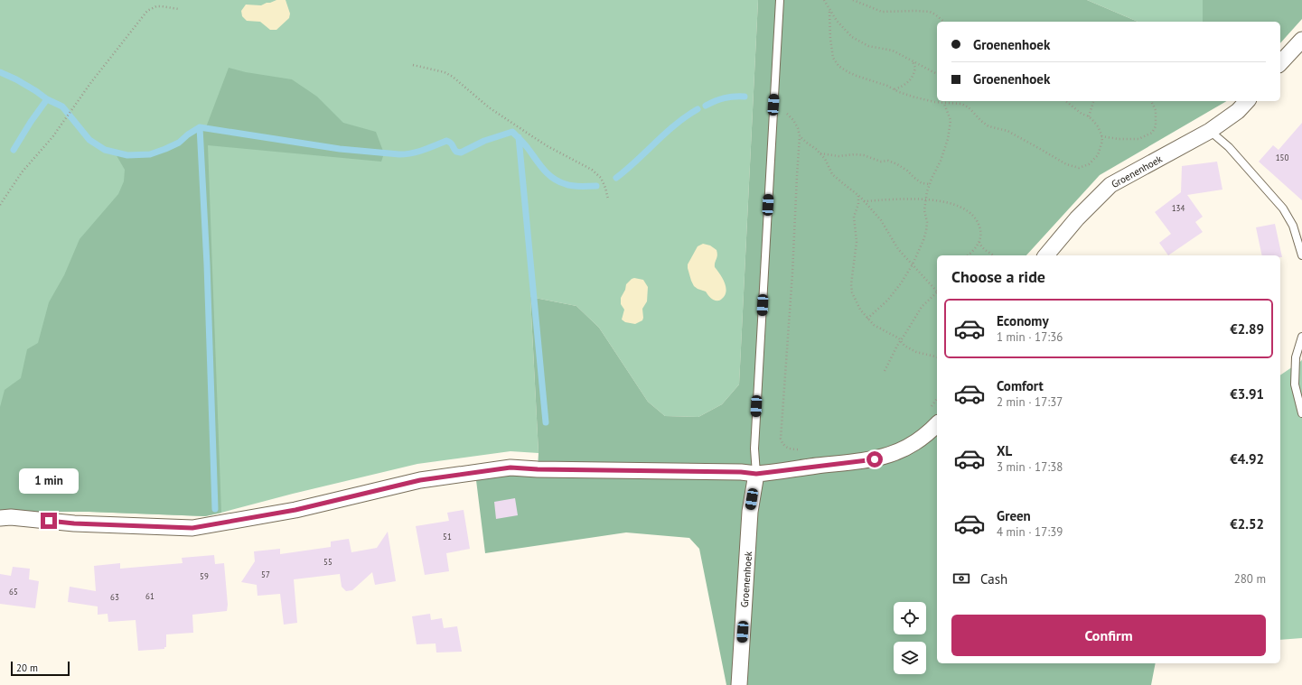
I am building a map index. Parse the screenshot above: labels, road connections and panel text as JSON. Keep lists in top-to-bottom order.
{
  "streets": {
    "street": ["Groenenhoek"]
  },
  "house_numbers": [
    "150",
    "134",
    "51",
    "55",
    "57",
    "59",
    "65",
    "61",
    "63"
  ],
  "scale_bar": "20 m",
  "page": {
    "banner": ["Groenenhoek", "Groenenhoek"],
    "heading": "Choose a ride",
    "list": [
      {
        "name": "Economy",
        "note": "1 min · 17:36",
        "value": "€2.89"
      },
      {
        "name": "Comfort",
        "note": "2 min · 17:37",
        "value": "€3.91"
      },
      {
        "name": "XL",
        "note": "3 min · 17:38",
        "value": "€4.92"
      },
      {
        "name": "Green",
        "note": "4 min · 17:39",
        "value": "€2.52"
      }
    ],
    "bubble": "1 min",
    "pay": ["Cash", "280 m"],
    "buttons": "Confirm",
    "scale": "20 m"
  }
}
